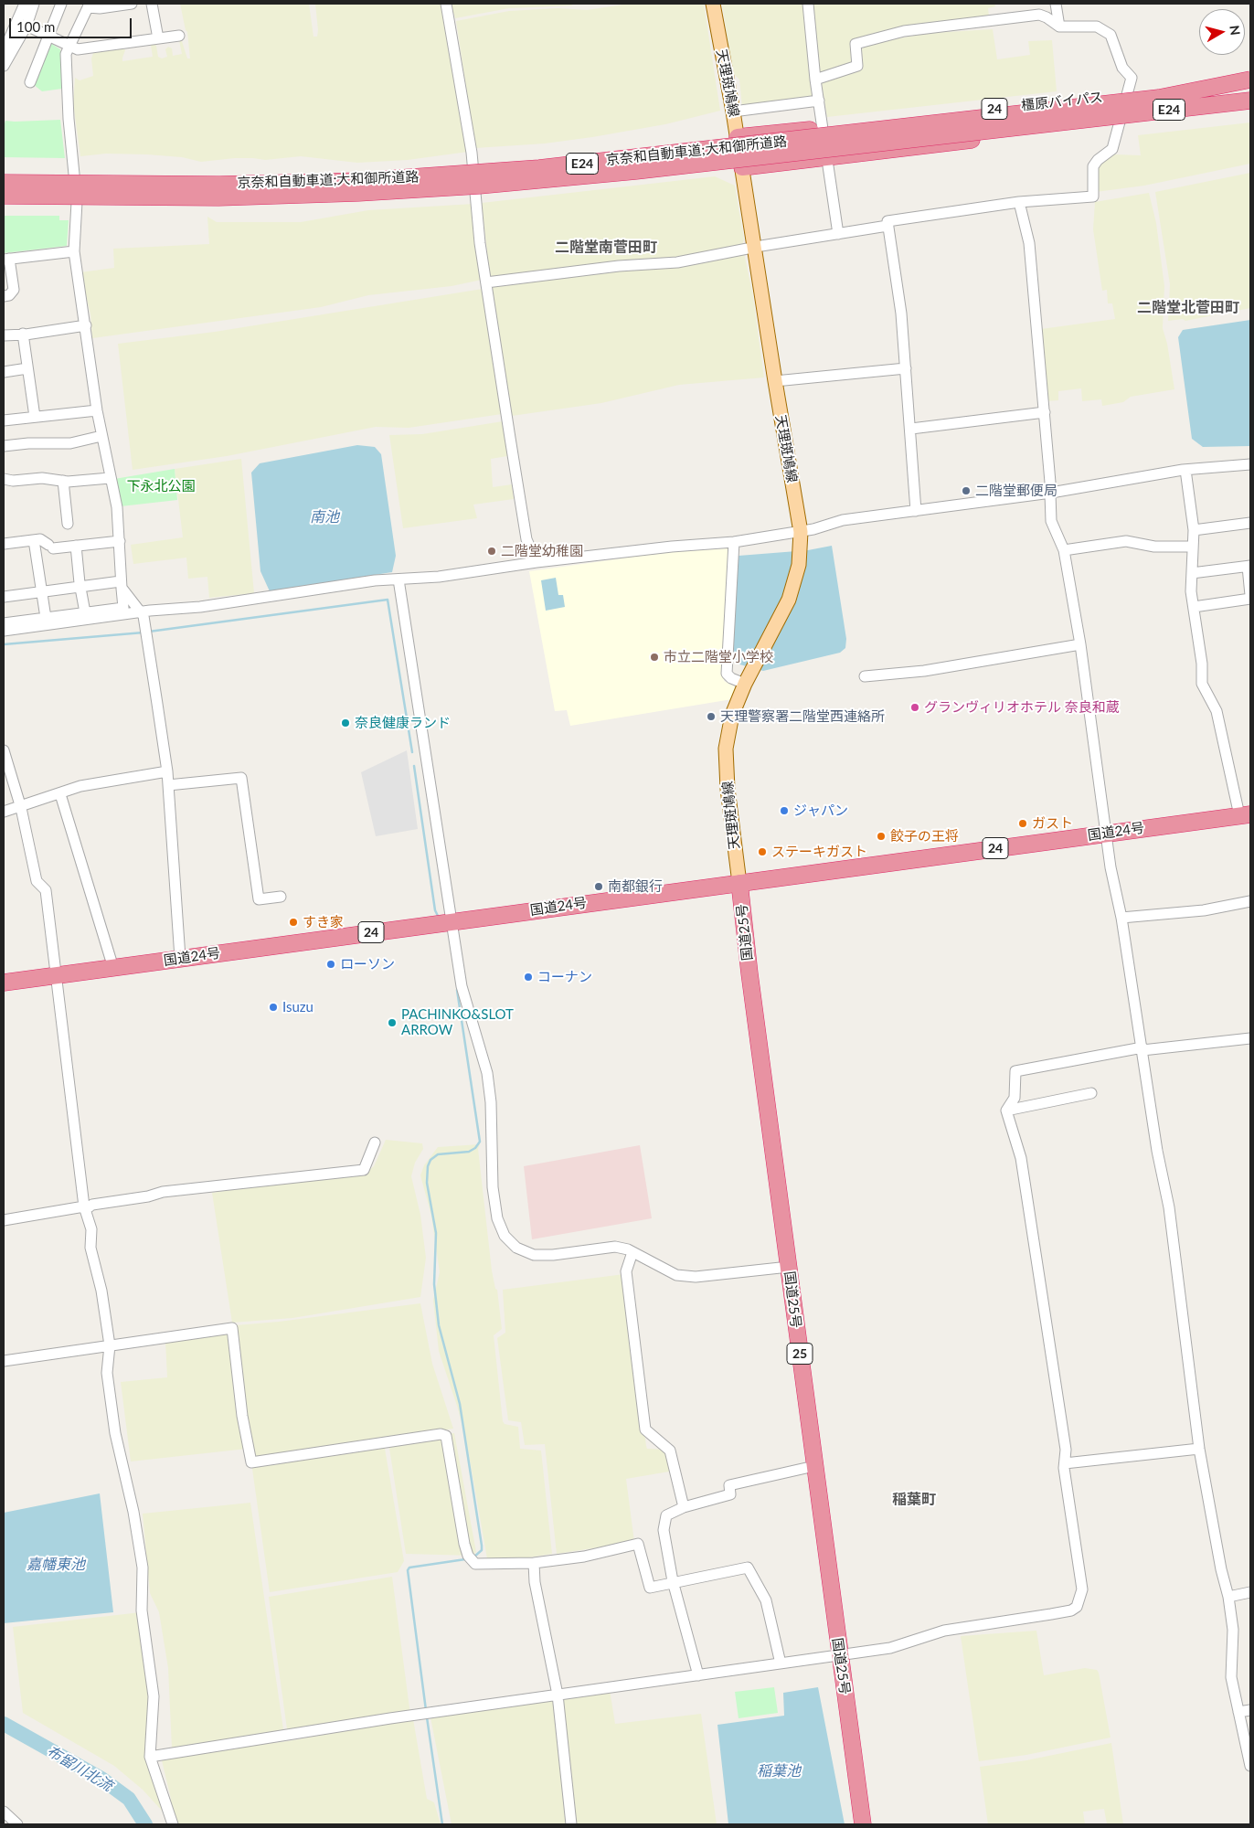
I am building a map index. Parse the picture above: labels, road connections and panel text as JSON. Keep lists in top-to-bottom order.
{
  "streets": {
    "highway": [
      "橿原バイパス",
      "24",
      "E24",
      "京奈和自動車道;大和御所道路",
      "国道24号",
      "国道25号",
      "25"
    ],
    "main road": ["天理斑鳩線"]
  },
  "crossings": [
    ["天理斑鳩線", "橿原バイパス"],
    ["天理斑鳩線", "国道24号"],
    ["天理斑鳩線", "国道25号"],
    ["橿原バイパス", "24"],
    ["24", "京奈和自動車道;大和御所道路"],
    ["国道24号", "国道25号"]
  ],
  "districts": ["二階堂南菅田町", "二階堂北菅田町", "稲葉町"],
  "water": [
    "南池",
    "嘉幡東池",
    "布留川北流",
    "稲葉池"
  ],
  "parks": ["下永北公園"],
  "places": [
    "二階堂郵便局",
    "二階堂幼稚園",
    "市立二階堂小学校",
    "グランヴィリオホテル 奈良和蔵",
    "天理警察署二階堂西連絡所",
    "奈良健康ランド",
    "ジャパン",
    "ガスト",
    "餃子の王将",
    "ステーキガスト",
    "南都銀行",
    "すき家",
    "ローソン",
    "コーナン",
    "Isuzu",
    "PACHINKO&SLOT ARROW"
  ],
  "scale_bar": "100 m",
  "north": "right"
}
